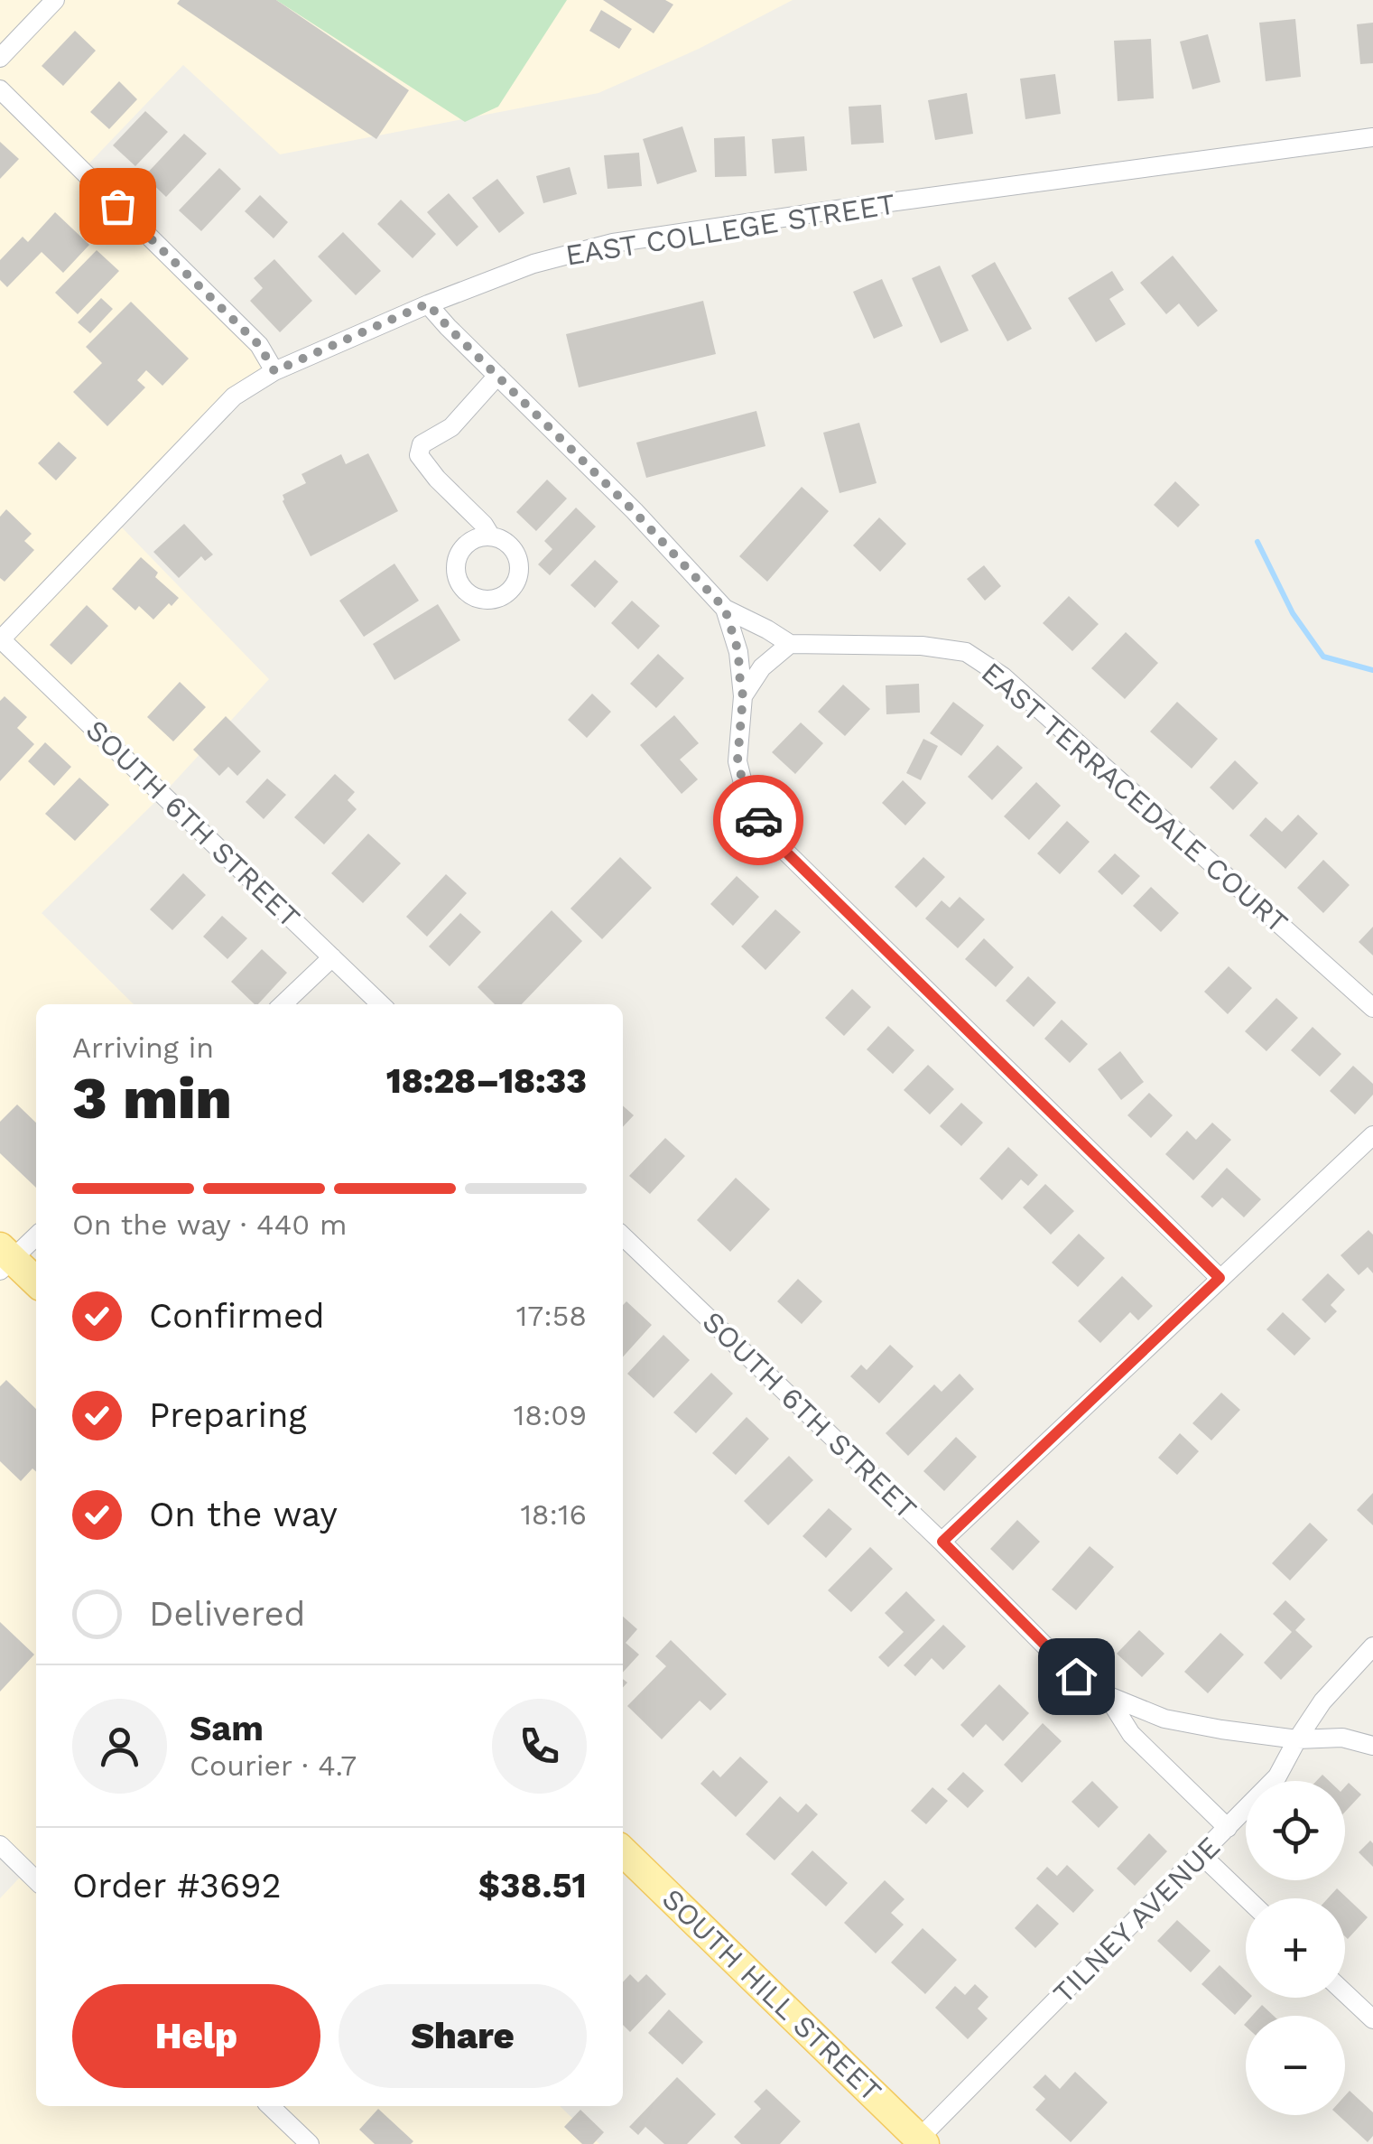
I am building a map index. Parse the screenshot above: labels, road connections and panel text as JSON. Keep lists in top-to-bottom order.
{
  "streets": {
    "main road": ["SOUTH HILL STREET"],
    "street": [
      "EAST COLLEGE STREET",
      "EAST TERRACEDALE COURT",
      "SOUTH 6TH STREET",
      "TILNEY AVENUE"
    ]
  },
  "crossings": [
    ["EAST COLLEGE STREET", "SOUTH 6TH STREET"],
    ["SOUTH 6TH STREET", "TILNEY AVENUE"],
    ["TILNEY AVENUE", "SOUTH HILL STREET"]
  ],
  "page": {
    "heading": ["3 min", "Arriving in", "18:28–18:33"],
    "panel": [
      "Sam",
      "Courier · 4.7",
      "Order #3692",
      "$38.51"
    ],
    "bar": "On the way · 440 m",
    "list": [
      ["Confirmed", "17:58"],
      ["Preparing", "18:09"],
      ["On the way", "18:16"],
      "Delivered"
    ],
    "map_buttons": ["+", "−"],
    "buttons": ["Help", "Share"]
  }
}
